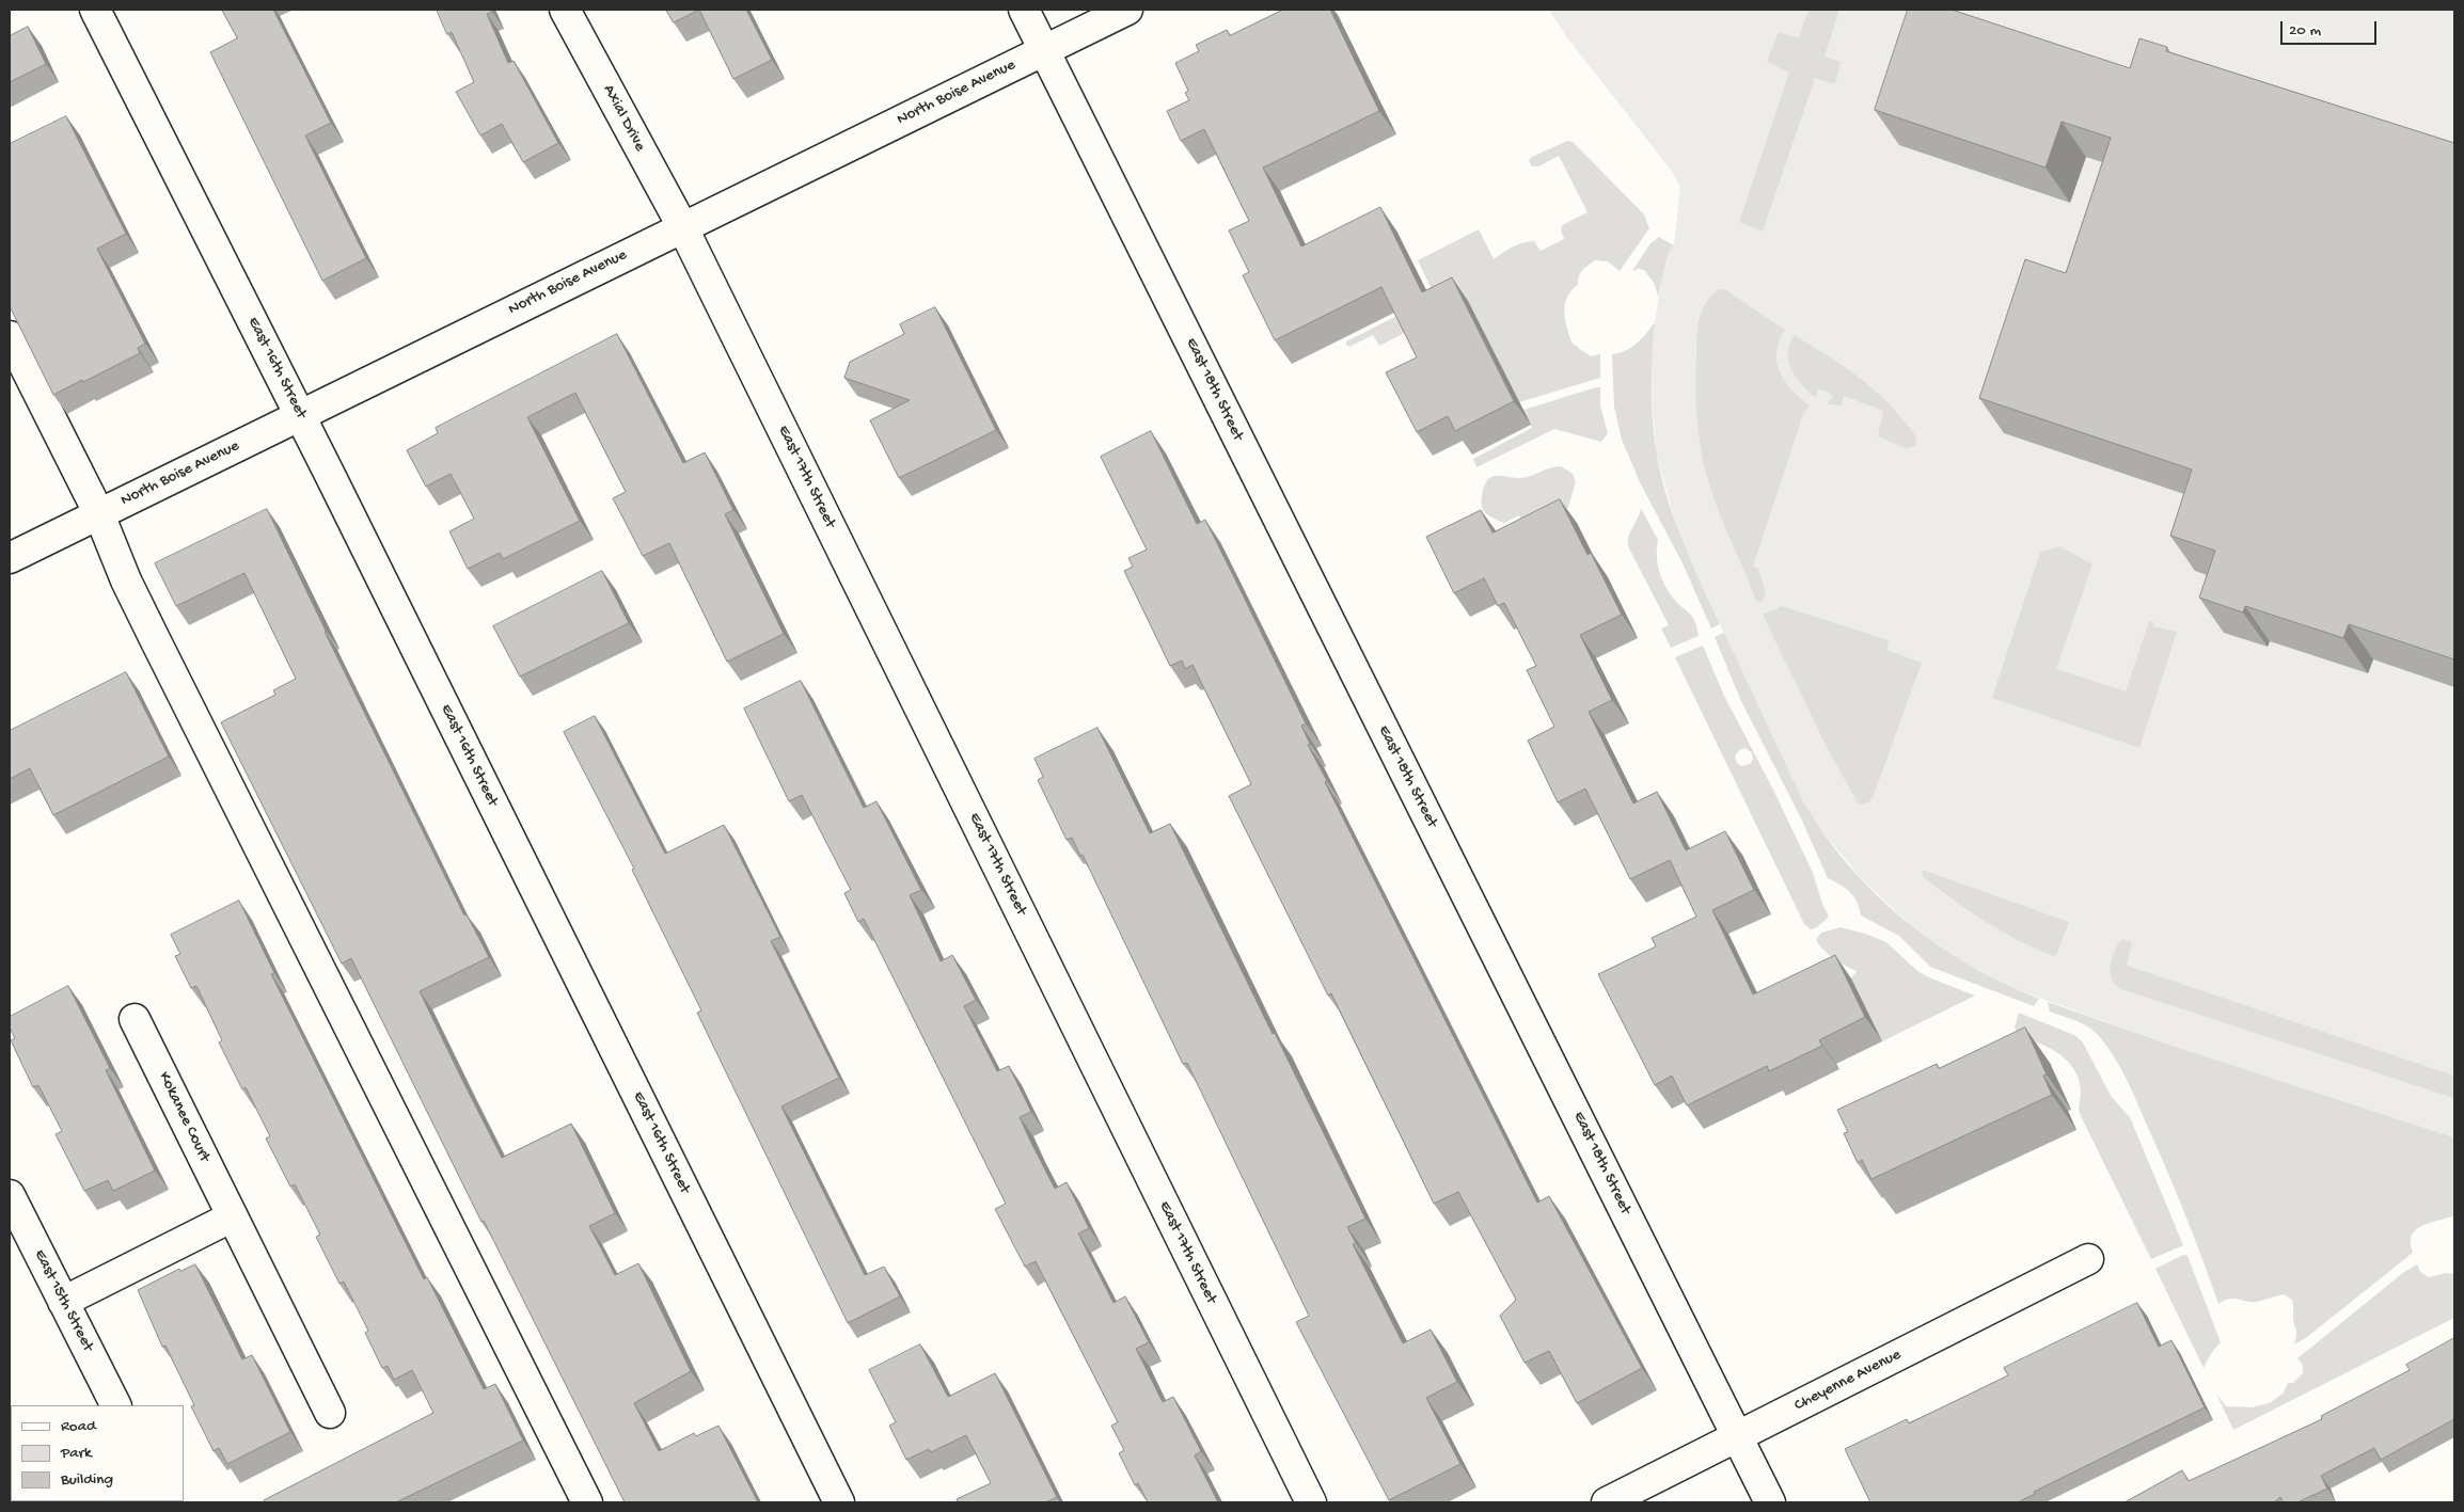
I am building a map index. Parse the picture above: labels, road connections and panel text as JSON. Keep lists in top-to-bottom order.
{
  "streets": {
    "street": [
      "North Boise Avenue",
      "Axial Drive",
      "East 16th Street",
      "East 18th Street",
      "East 17th Street",
      "Kokanee Court",
      "East 15th Street",
      "Cheyenne Avenue"
    ]
  },
  "crossings": [
    ["North Boise Avenue", "Axial Drive"],
    ["North Boise Avenue", "East 16th Street"],
    ["North Boise Avenue", "East 18th Street"],
    ["North Boise Avenue", "East 17th Street"],
    ["Axial Drive", "East 17th Street"],
    ["East 18th Street", "Cheyenne Avenue"]
  ],
  "legend": ["Road", "Park", "Building"],
  "scale_bar": "20 m"
}
